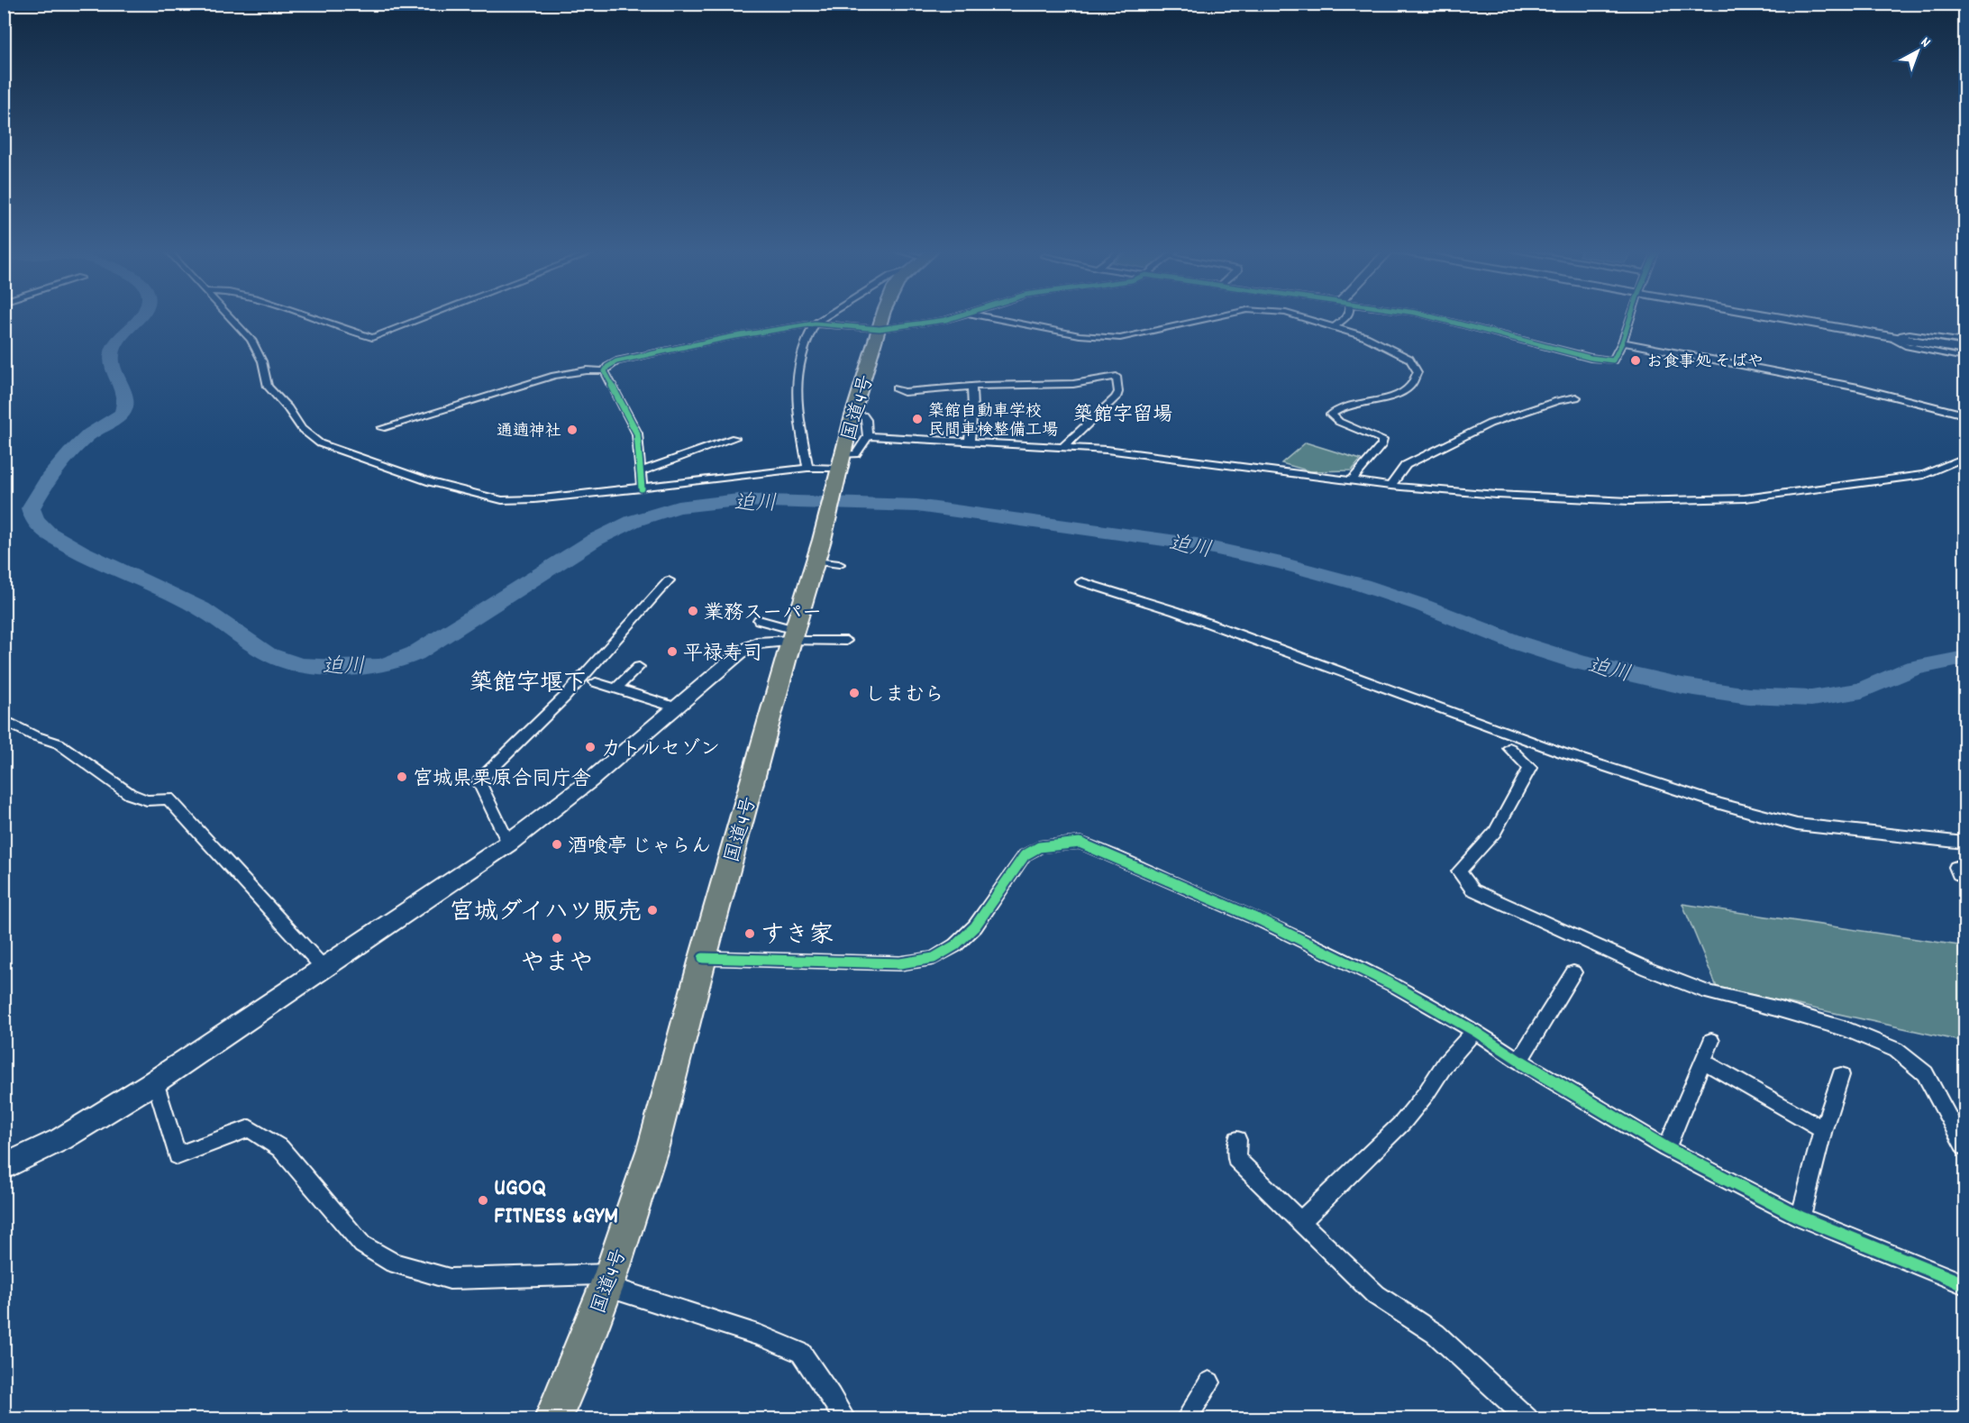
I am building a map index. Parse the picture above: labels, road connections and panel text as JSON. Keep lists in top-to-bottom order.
{
  "streets": {
    "highway": ["国道4号"]
  },
  "districts": ["築館字留場", "築館字堰下"],
  "water": ["迫川"],
  "places": [
    "お食事処 そばや",
    "築館自動車学校 民間車検整備工場",
    "通遖神社",
    "業務スーパー",
    "平禄寿司",
    "しまむら",
    "カトルセゾン",
    "宮城県栗原合同庁舎",
    "酒喰亭 じゃらん",
    "宮城ダイハツ販売",
    "すき家",
    "やまや",
    "UGOQ FITNESS &GYM"
  ],
  "north": "top right"
}
